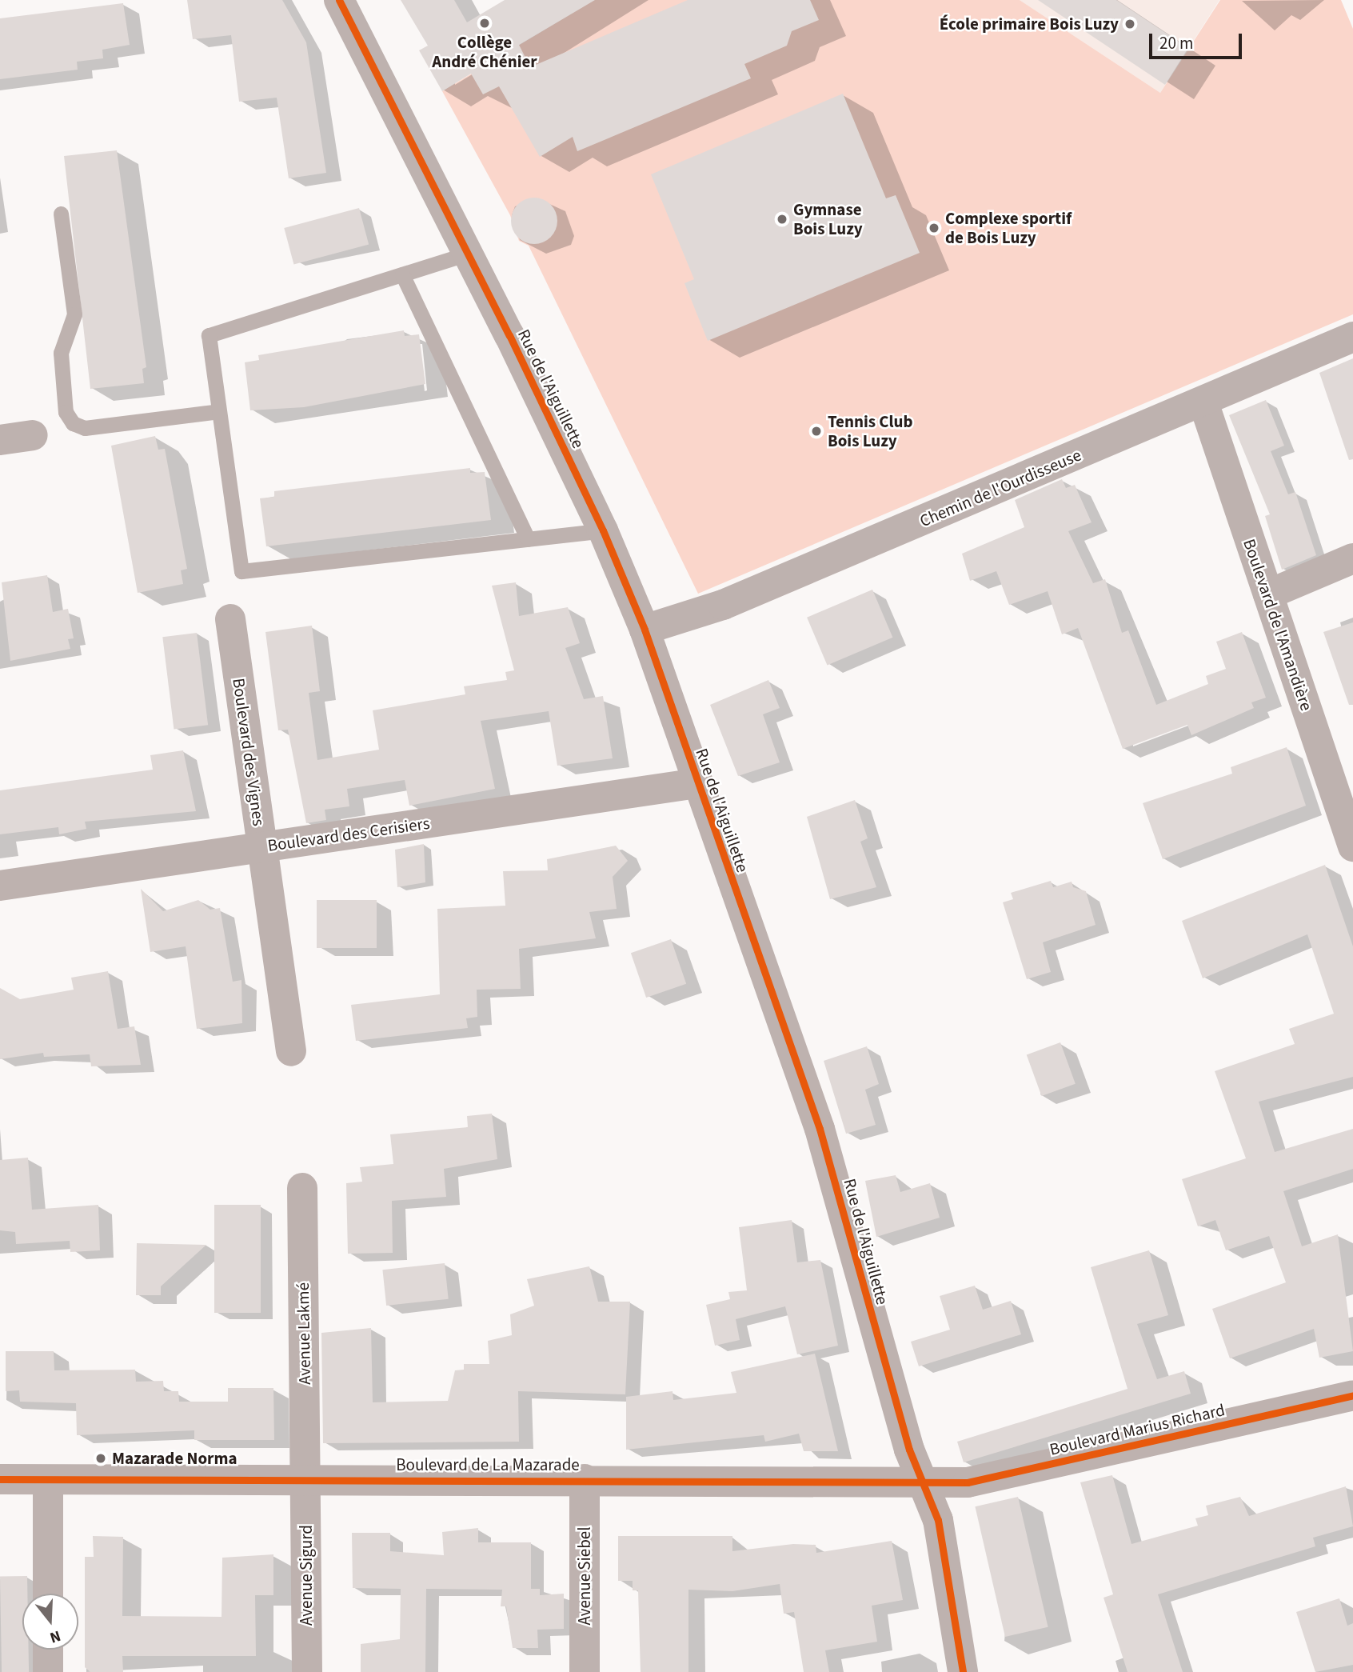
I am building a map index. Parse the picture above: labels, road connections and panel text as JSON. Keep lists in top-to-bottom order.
{
  "streets": {
    "street": [
      "Rue de l'Aiguillette",
      "Chemin de l'Ourdisseuse",
      "Boulevard de l'Amandière",
      "Boulevard des Vignes",
      "Boulevard des Cerisiers",
      "Avenue Lakmé",
      "Boulevard Marius Richard",
      "Boulevard de La Mazarade",
      "Avenue Sigurd",
      "Avenue Siebel"
    ]
  },
  "crossings": [
    ["Rue de l'Aiguillette", "Chemin de l'Ourdisseuse"],
    ["Rue de l'Aiguillette", "Boulevard des Cerisiers"],
    ["Rue de l'Aiguillette", "Boulevard Marius Richard"],
    ["Rue de l'Aiguillette", "Boulevard de La Mazarade"],
    ["Chemin de l'Ourdisseuse", "Boulevard de l'Amandière"],
    ["Boulevard des Vignes", "Boulevard des Cerisiers"],
    ["Avenue Lakmé", "Boulevard de La Mazarade"],
    ["Avenue Lakmé", "Avenue Sigurd"],
    ["Boulevard Marius Richard", "Boulevard de La Mazarade"],
    ["Boulevard de La Mazarade", "Avenue Sigurd"],
    ["Boulevard de La Mazarade", "Avenue Siebel"]
  ],
  "places": [
    "Collège André Chénier",
    "École primaire Bois Luzy",
    "Gymnase Bois Luzy",
    "Complexe sportif de Bois Luzy",
    "Tennis Club Bois Luzy",
    "Mazarade Norma"
  ],
  "scale_bar": "20 m",
  "north": "bottom"
}
